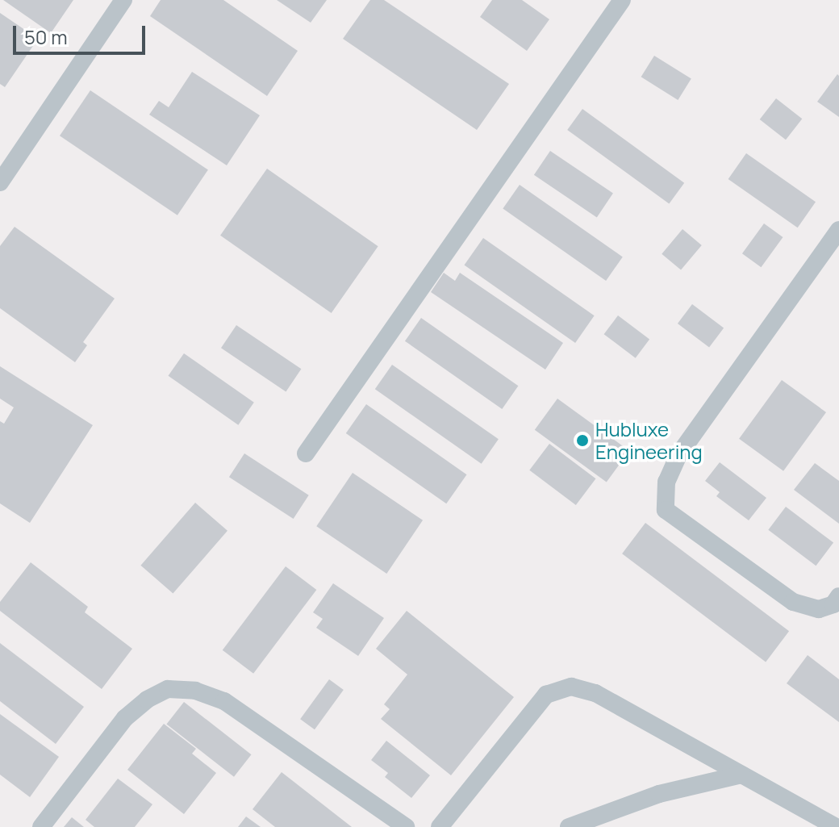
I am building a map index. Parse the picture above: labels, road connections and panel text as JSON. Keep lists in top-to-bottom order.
{
  "places": ["Hubluxe Engineering"],
  "scale_bar": "50 m"
}
